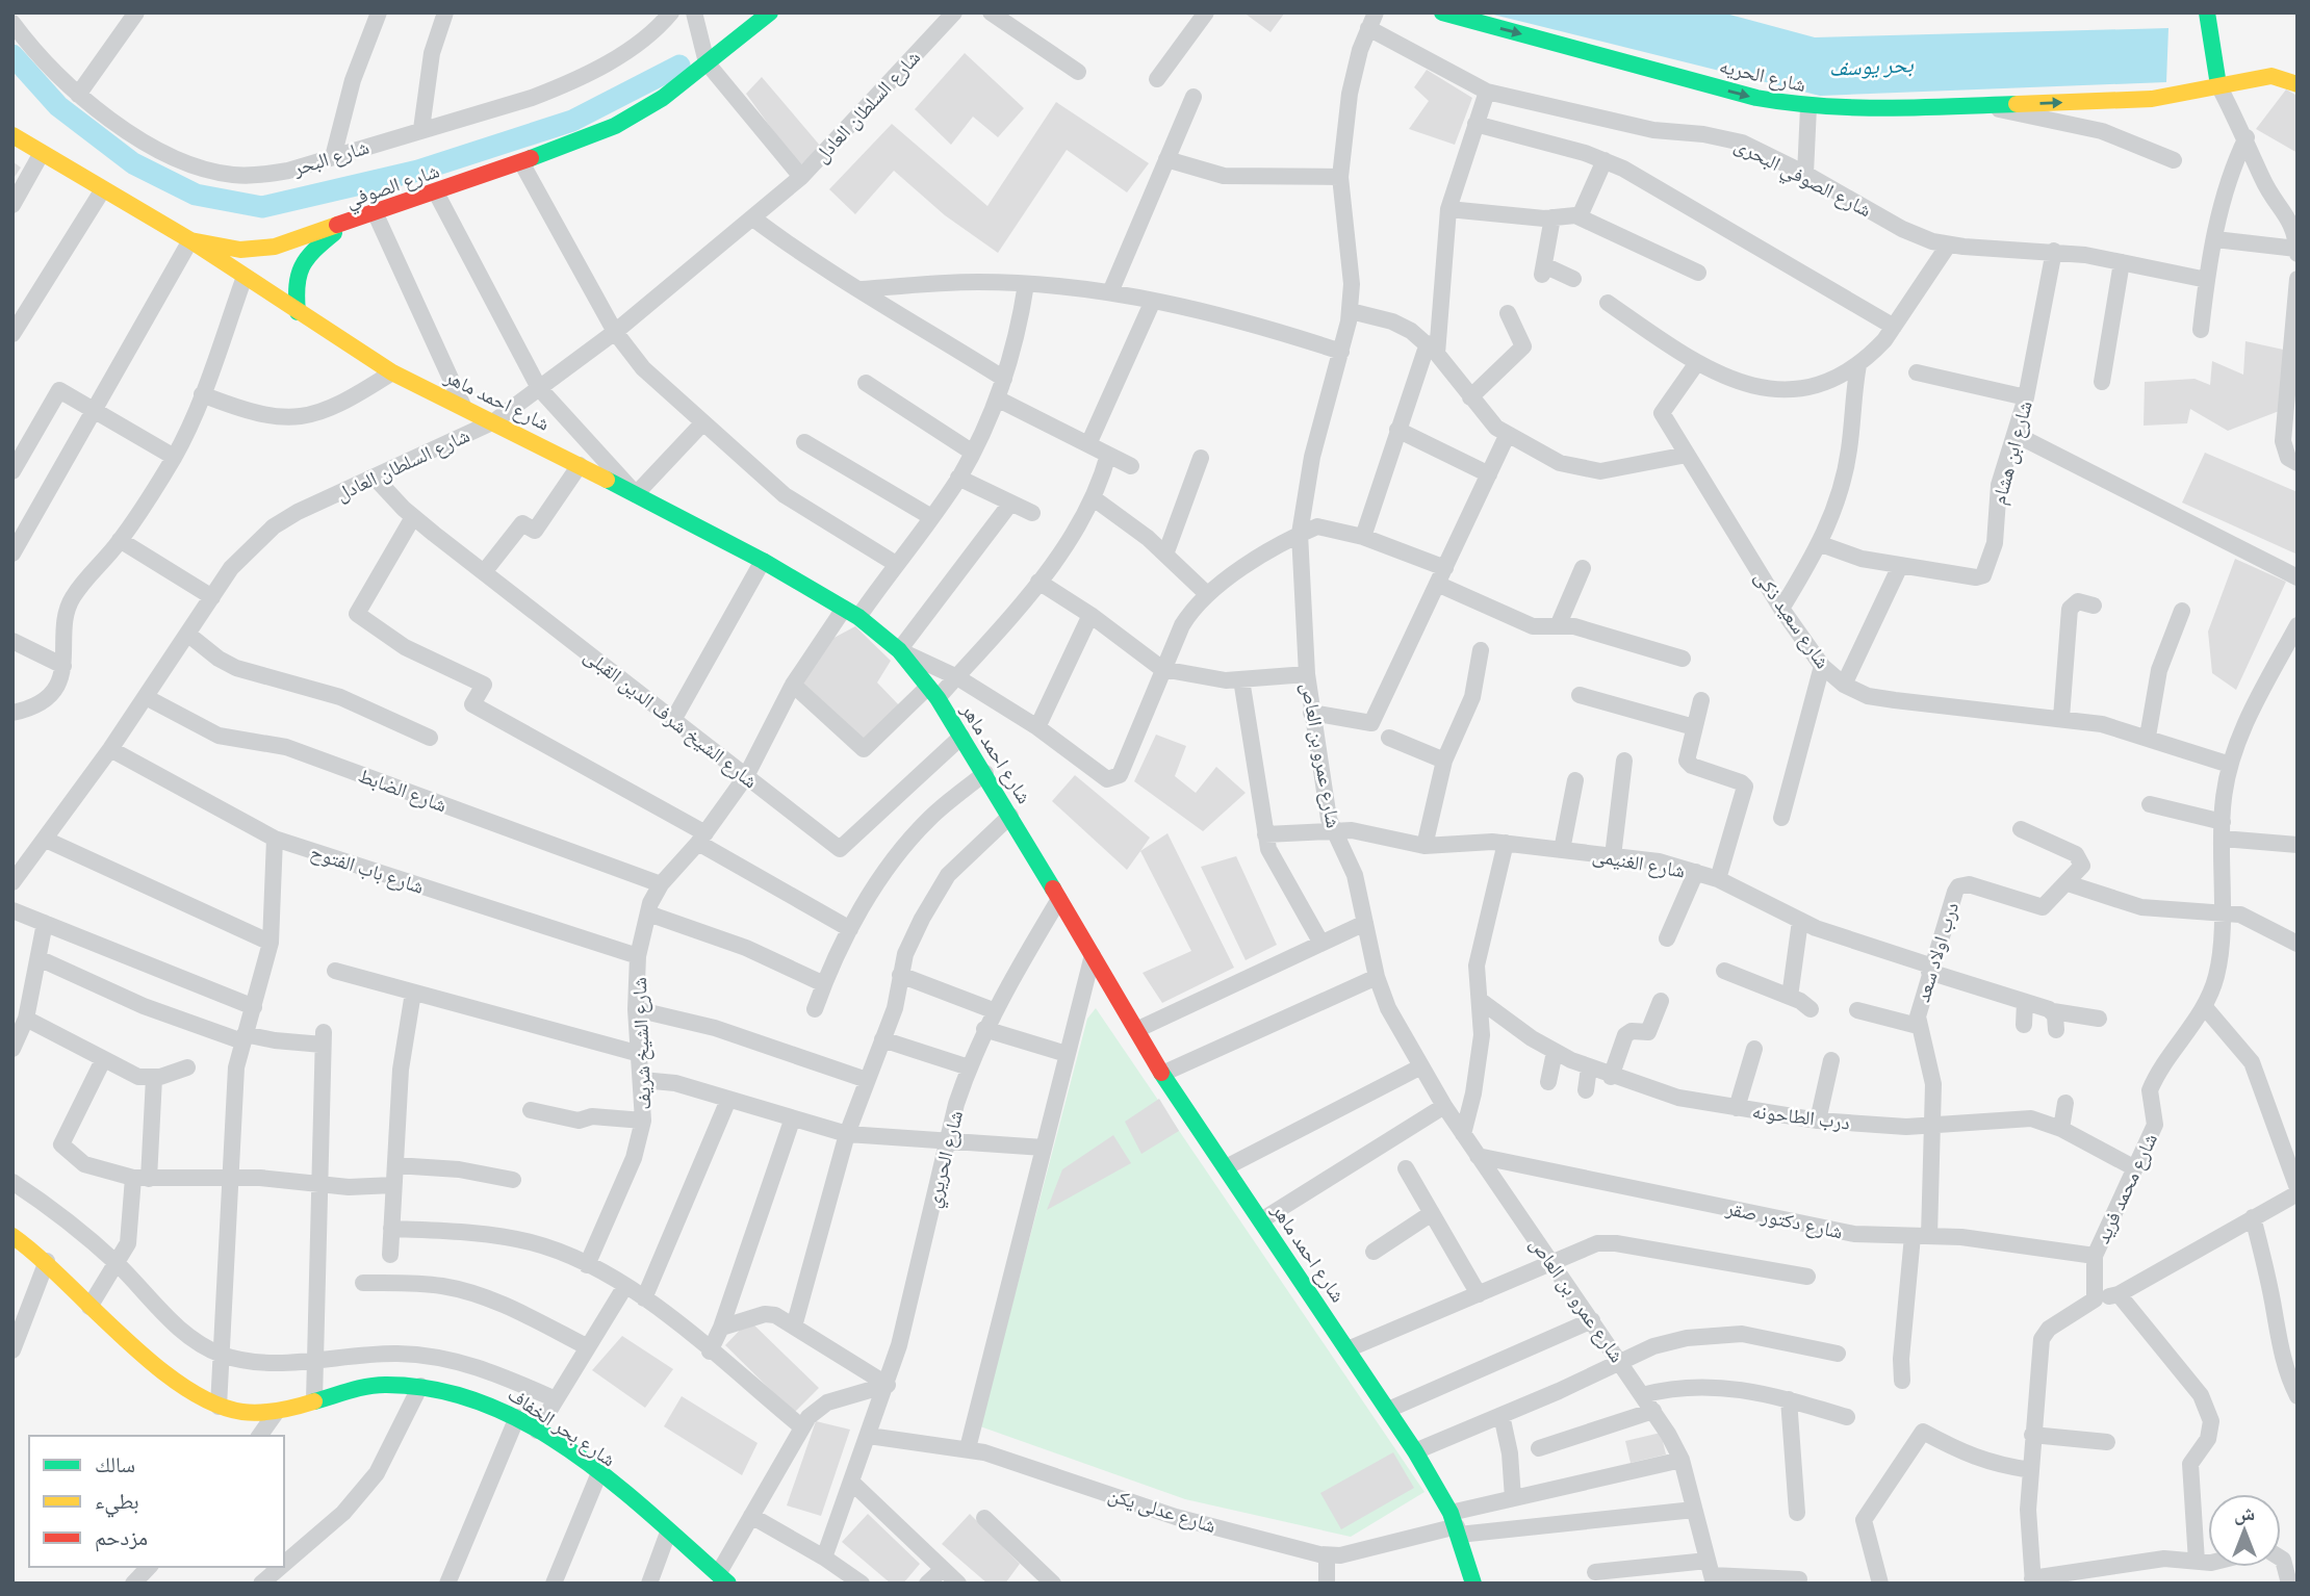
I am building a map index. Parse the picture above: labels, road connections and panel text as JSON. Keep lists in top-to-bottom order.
{
  "streets": {
    "street": [
      "شارع الحريه",
      "شارع السلطان العادل",
      "شارع البحر",
      "شارع الصوفي البحرى",
      "شارع الصوفي",
      "شارع احمد ماهر",
      "شارع ابن هشام",
      "شارع سعيد ذكى",
      "شارع الشيخ شرف الدين القبلى",
      "شارع عمرو بن العاص",
      "شارع الضابط",
      "شارع الغنيمى",
      "شارع باب الفتوح",
      "درب اولاد سعد",
      "شارع الشيخ شريف",
      "درب الطاحونه",
      "شارع الحريري",
      "شارع محمد فريد",
      "شارع دكتور صقر",
      "شارع بحر الخفاف",
      "شارع عدلى يكن"
    ]
  },
  "crossings": [
    ["شارع السلطان العادل", "شارع احمد ماهر"],
    ["شارع السلطان العادل", "شارع الشيخ شرف الدين القبلى"],
    ["شارع السلطان العادل", "شارع الضابط"],
    ["شارع السلطان العادل", "شارع باب الفتوح"],
    ["شارع الصوفي البحرى", "شارع ابن هشام"],
    ["شارع الصوفي البحرى", "شارع عمرو بن العاص"],
    ["شارع الصوفي", "شارع احمد ماهر"],
    ["شارع احمد ماهر", "شارع الشيخ شرف الدين القبلى"],
    ["شارع احمد ماهر", "شارع الشيخ شريف"],
    ["شارع احمد ماهر", "شارع الحريري"],
    ["شارع احمد ماهر", "شارع عدلى يكن"],
    ["شارع سعيد ذكى", "شارع محمد فريد"],
    ["شارع الشيخ شرف الدين القبلى", "شارع الشيخ شريف"],
    ["شارع عمرو بن العاص", "شارع الغنيمى"],
    ["شارع عمرو بن العاص", "شارع دكتور صقر"],
    ["شارع الضابط", "شارع الشيخ شريف"],
    ["شارع الغنيمى", "درب اولاد سعد"],
    ["شارع باب الفتوح", "شارع الشيخ شريف"],
    ["درب اولاد سعد", "درب الطاحونه"],
    ["درب اولاد سعد", "شارع دكتور صقر"],
    ["درب الطاحونه", "شارع محمد فريد"],
    ["شارع الحريري", "شارع عدلى يكن"],
    ["شارع محمد فريد", "شارع دكتور صقر"]
  ],
  "water": ["بحر يوسف"],
  "legend": ["سالك", "بطيء", "مزدحم"],
  "north": "top"
}
